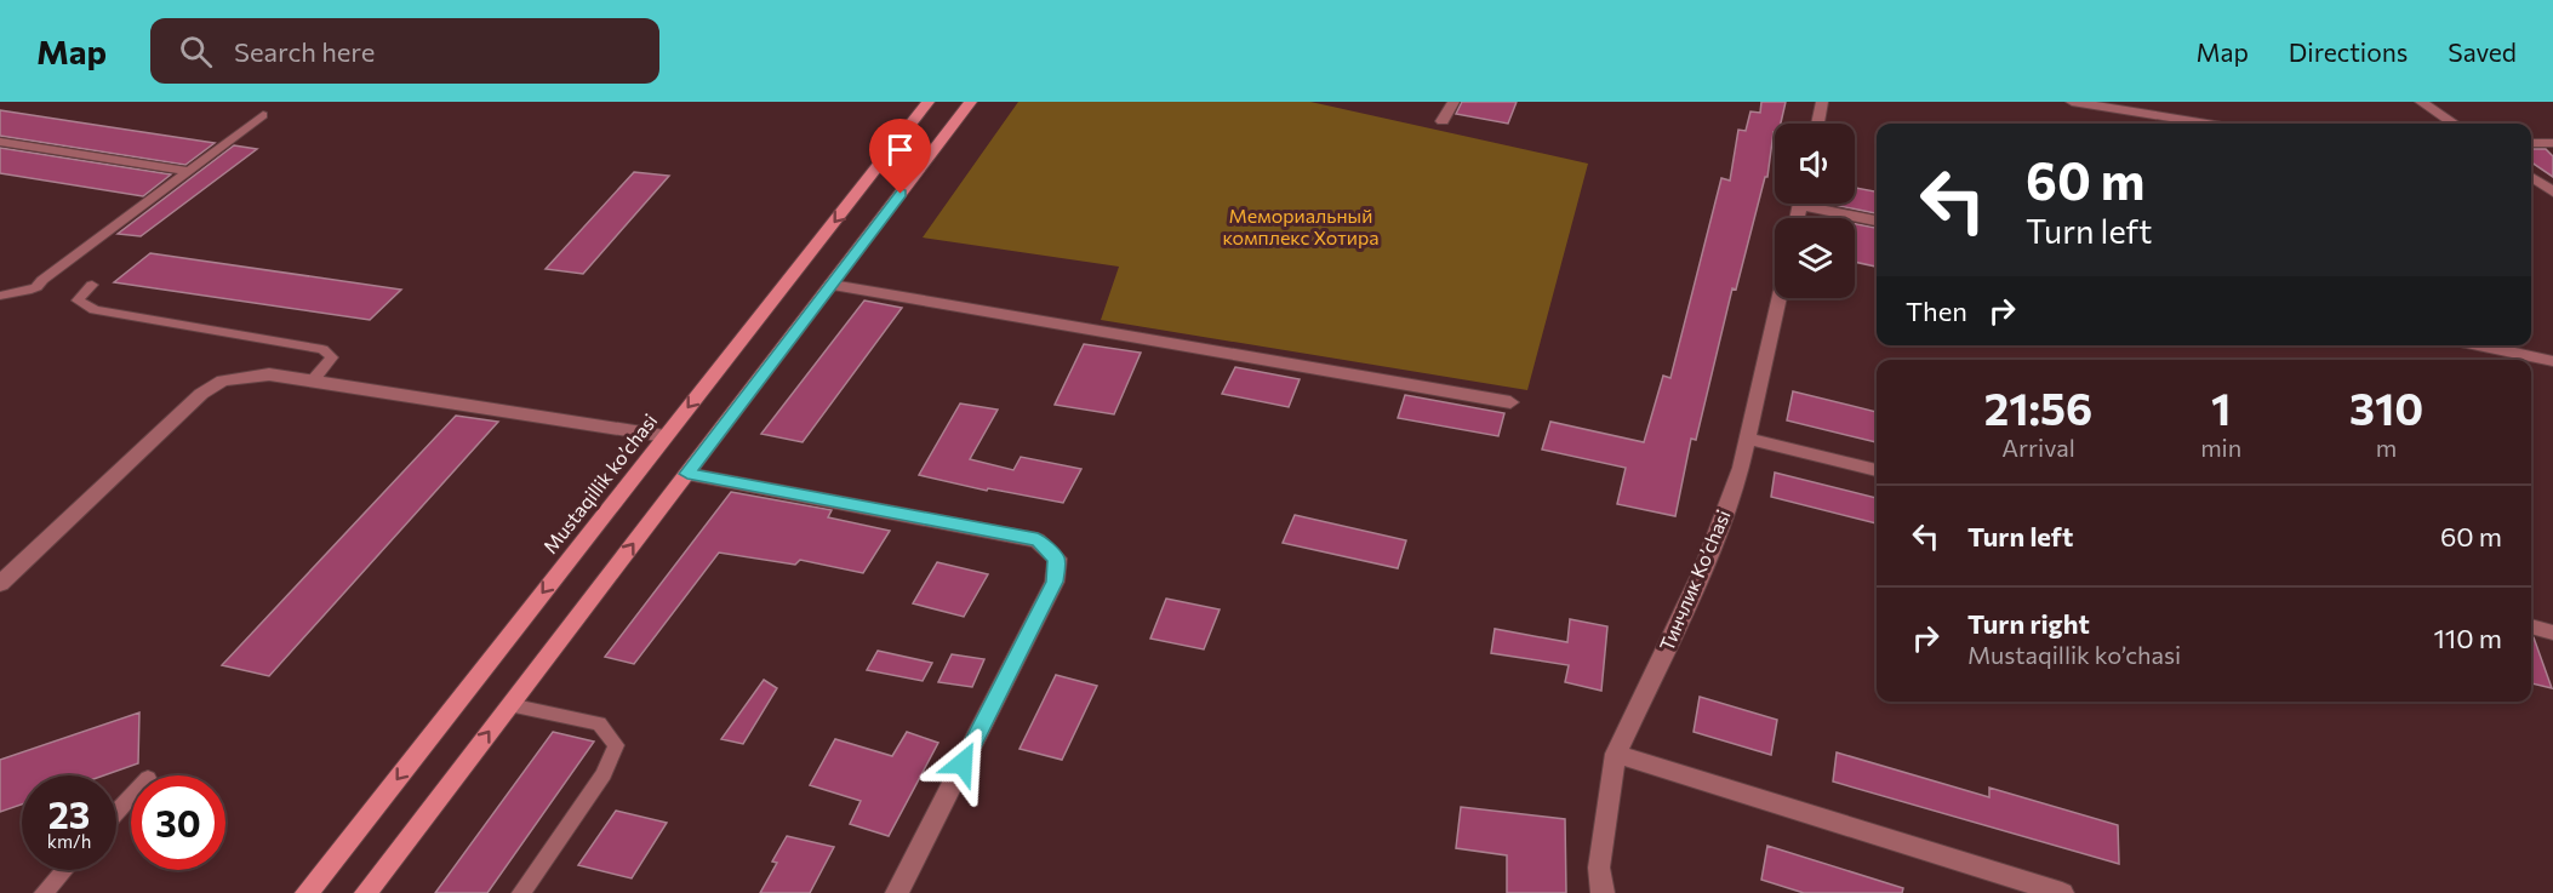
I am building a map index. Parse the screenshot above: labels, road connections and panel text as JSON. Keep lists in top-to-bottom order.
{
  "streets": {
    "main road": ["Mustaqillik ko’chasi"],
    "street": ["Тинчлик Ko’chasi"]
  },
  "parks": ["Мемориальный комплекс Хотира"],
  "page": {
    "header": "Map",
    "search": "Search here",
    "nav": ["Map", "Directions", "Saved"],
    "turn": ["60 m", "Turn left"],
    "then": "Then",
    "eta": [
      "21:56",
      "Arrival",
      "1",
      "min",
      "310",
      "m"
    ],
    "list": [
      {
        "name": "Turn left",
        "value": "60 m"
      },
      {
        "name": "Turn right",
        "note": "Mustaqillik ko’chasi",
        "value": "110 m"
      }
    ],
    "speed": "23 km/h",
    "limit": "30"
  }
}
